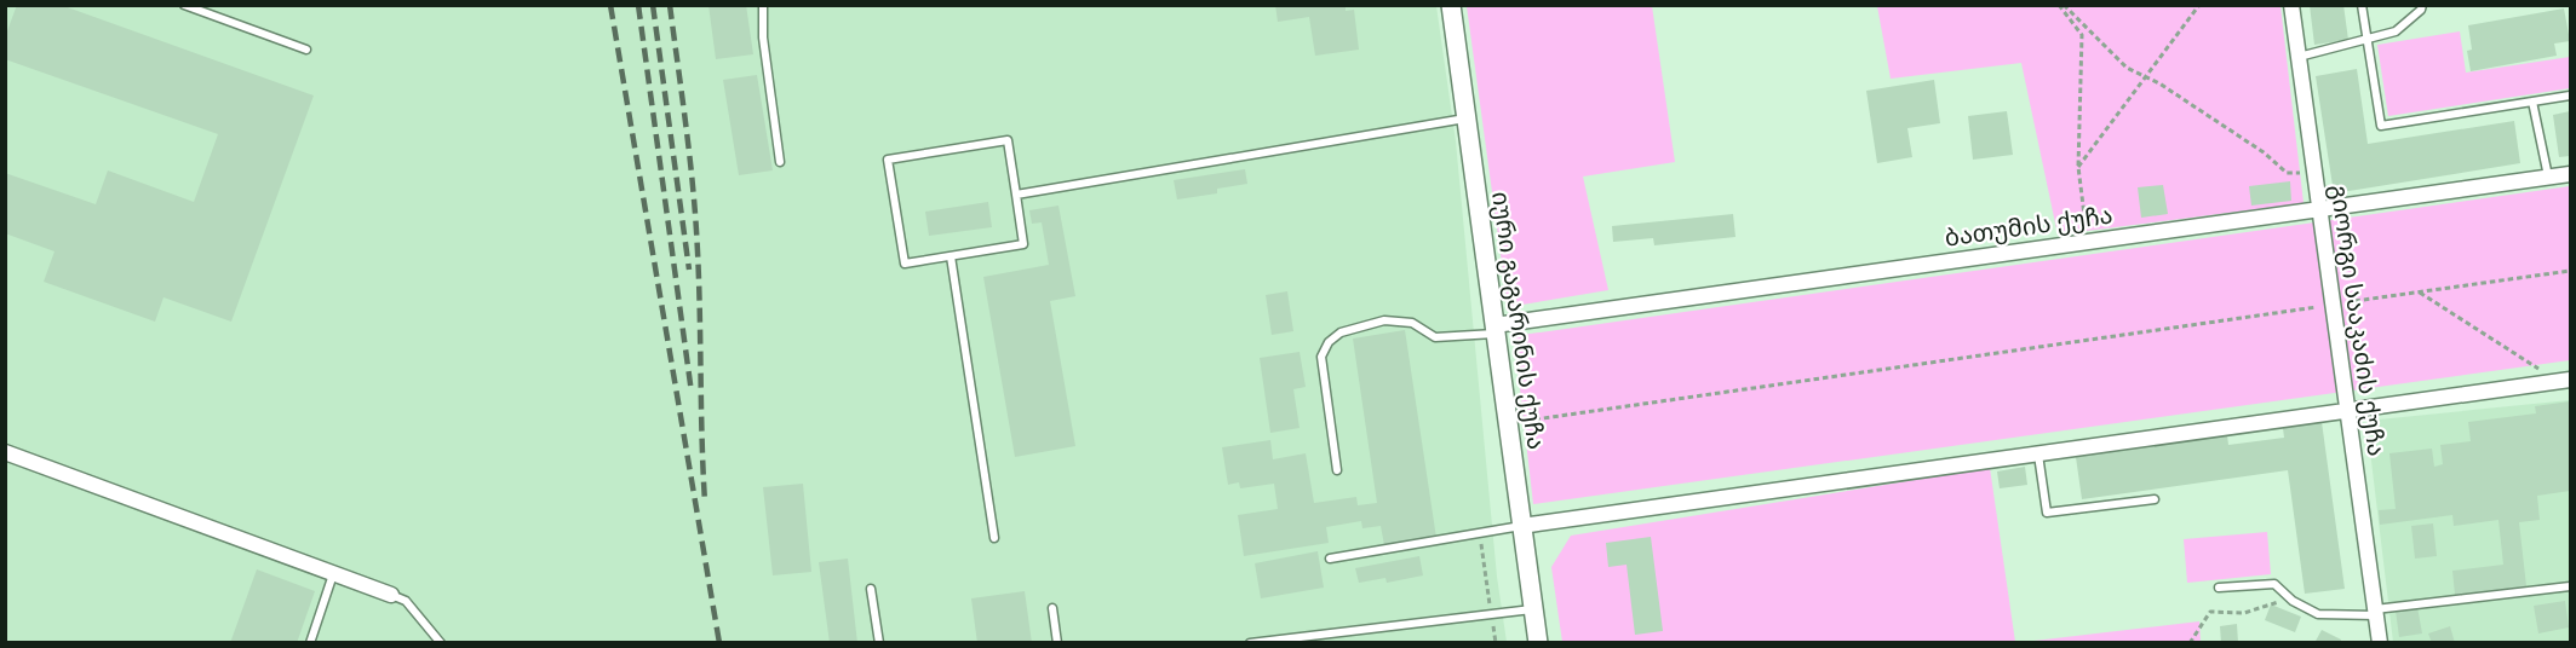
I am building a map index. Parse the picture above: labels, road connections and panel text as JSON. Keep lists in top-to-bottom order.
{
  "streets": {
    "street": ["ბათუმის ქუჩა", "იური გაგარინის ქუჩა", "გიორგი სააკაძის ქუჩა"]
  },
  "crossings": [
    ["ბათუმის ქუჩა", "იური გაგარინის ქუჩა"],
    ["ბათუმის ქუჩა", "გიორგი სააკაძის ქუჩა"]
  ]
}
